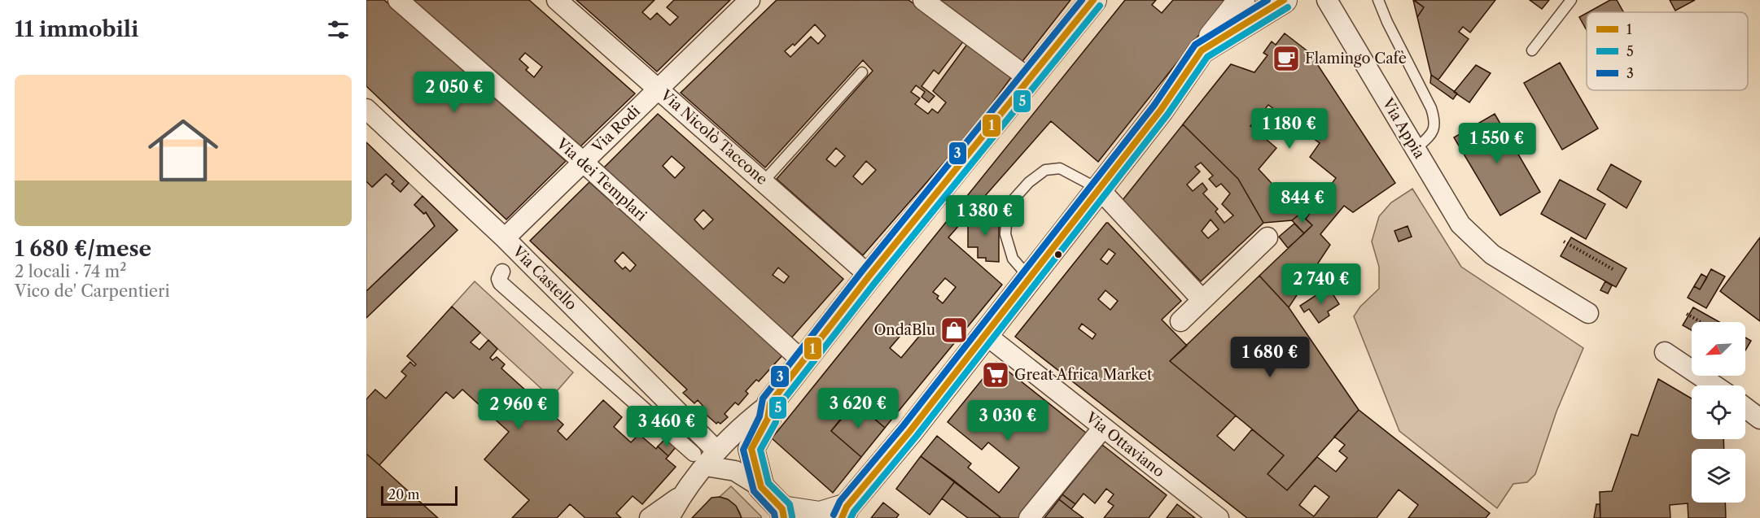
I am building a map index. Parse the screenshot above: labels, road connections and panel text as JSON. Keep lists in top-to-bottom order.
{
  "streets": {
    "street": [
      "Via Appia",
      "Via Rodi",
      "Via Nicolò Taccone",
      "Via dei Templari",
      "Via Castello",
      "Via Ottaviano"
    ]
  },
  "crossings": [
    ["Via Rodi", "Via Nicolò Taccone"],
    ["Via Rodi", "Via dei Templari"],
    ["Via Rodi", "Via Castello"]
  ],
  "places": {
    "cafe": ["Flamingo Cafè"],
    "shop": ["OndaBlu"],
    "supermarket": ["Great Africa Market"]
  },
  "lines": ["transit line 1", "transit line 3", "transit line 5"],
  "legend": ["1", "5", "3"],
  "scale_bar": "20 m",
  "north": "bottom left",
  "page": {
    "heading": "11 immobili",
    "list": [
      {
        "name": "1 680 €/mese",
        "note": "2 locali · 74 m² · Vico de' Carpentieri"
      }
    ],
    "price": [
      "2 050 €",
      "1 180 €",
      "1 550 €",
      "844 €",
      "1 380 €",
      "2 740 €",
      "1 680 €",
      "3 620 €",
      "2 960 €",
      "3 030 €",
      "3 460 €"
    ],
    "scale": "20 m"
  }
}
